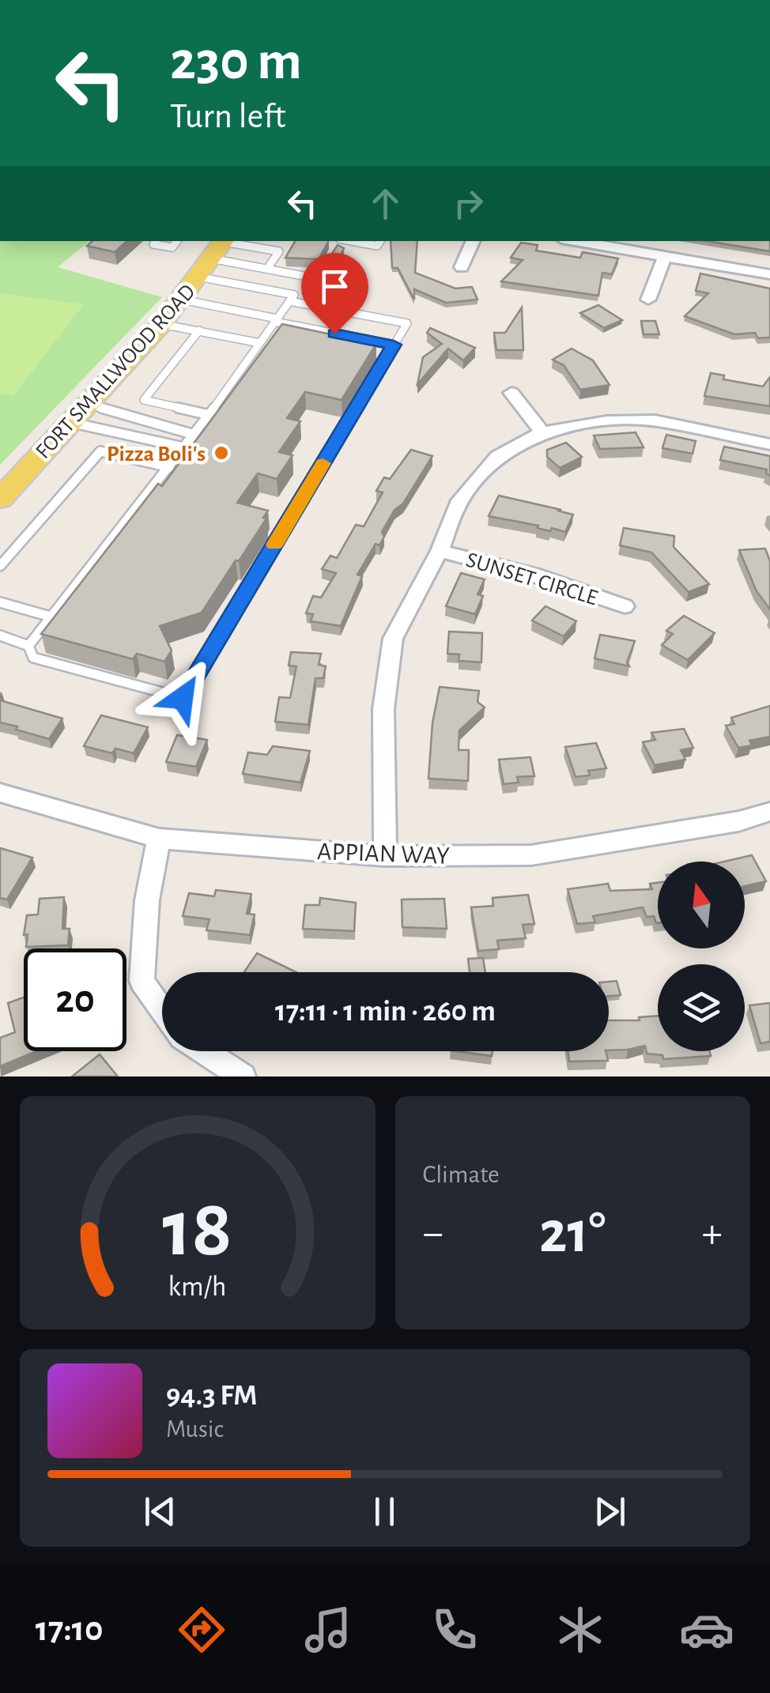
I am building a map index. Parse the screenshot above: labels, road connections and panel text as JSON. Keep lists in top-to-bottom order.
{
  "streets": {
    "main road": ["FORT SMALLWOOD ROAD"],
    "street": ["SUNSET CIRCLE", "APPIAN WAY"]
  },
  "places": ["Pizza Boli's"],
  "north": "top",
  "page": {
    "turn": ["230 m", "Turn left"],
    "limit": "20",
    "trip": "17:11 · 1 min · 260 m",
    "tile": "Climate",
    "heat": ["−", "21°", "+"],
    "song": ["94.3 FM", "Music"],
    "tabs": "17:10",
    "gauge": ["18", "km/h"]
  }
}
